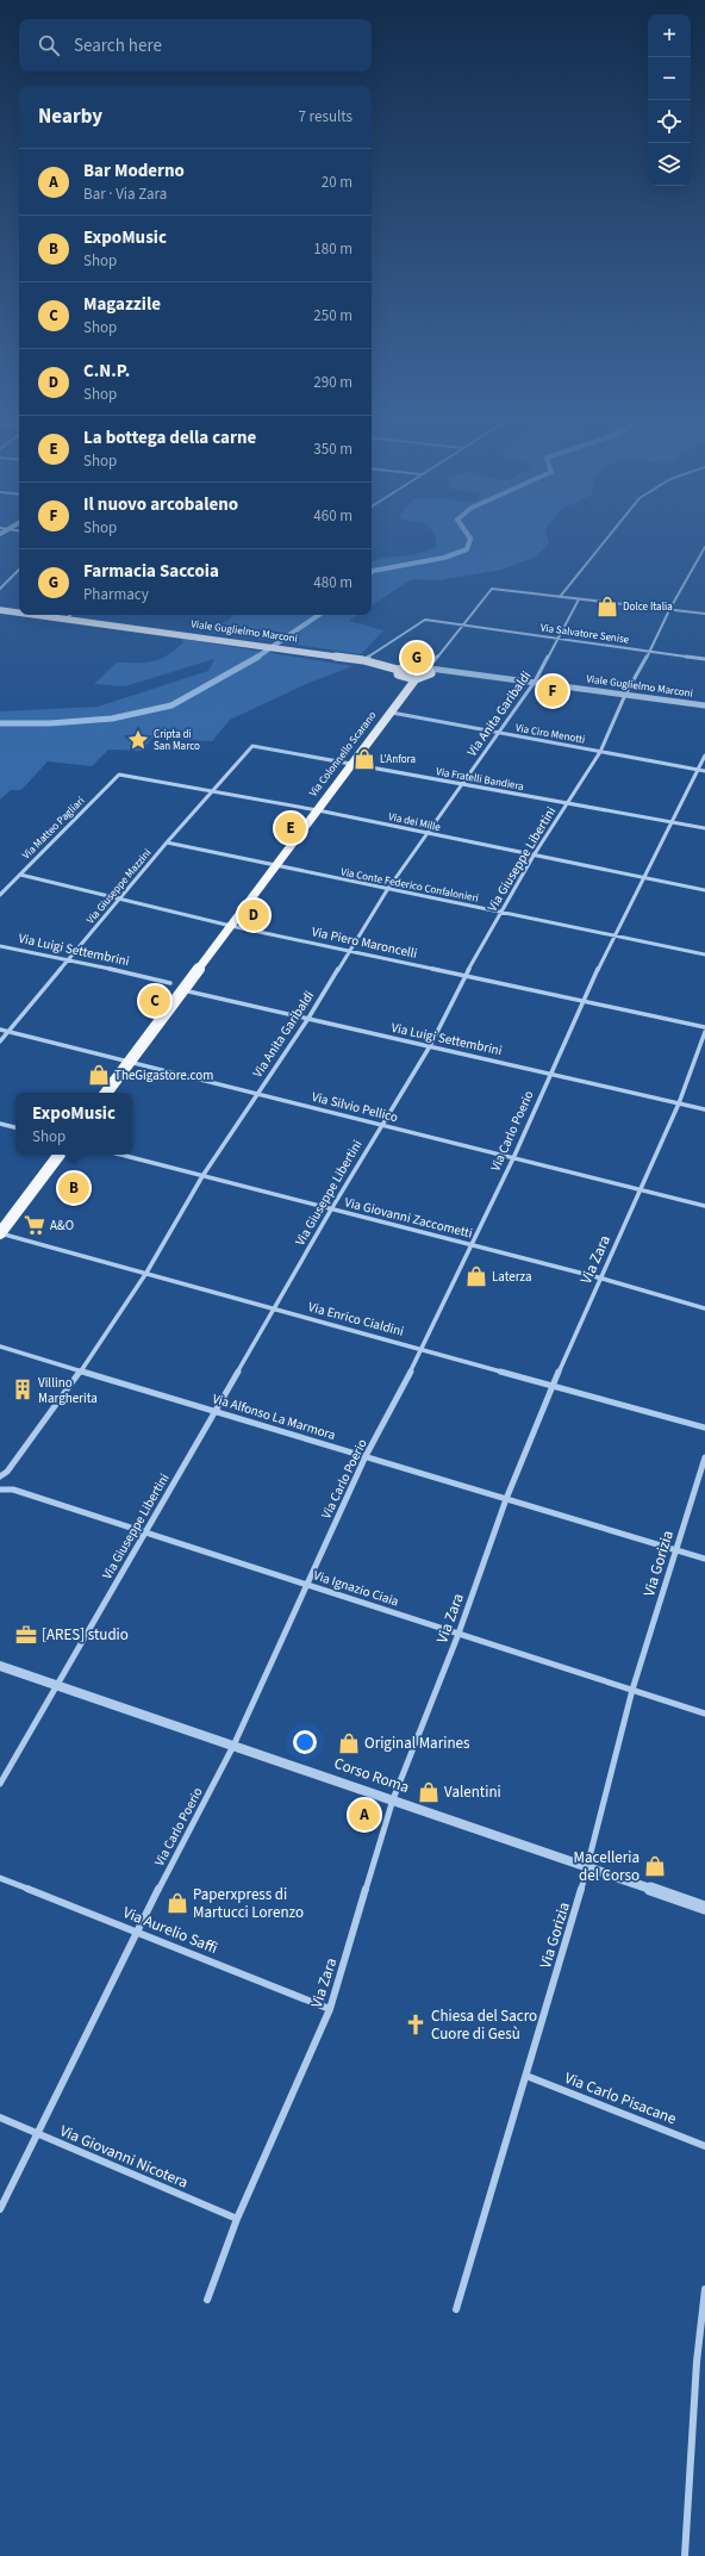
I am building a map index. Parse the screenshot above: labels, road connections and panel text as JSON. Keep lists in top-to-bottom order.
{
  "streets": {
    "main road": ["Viale Guglielmo Marconi", "Via Colonnello Scarano"],
    "street": [
      "Via Salvatore Senise",
      "Via Anita Garibaldi",
      "Via Ciro Menotti",
      "Via Fratelli Bandiera",
      "Via dei Mille",
      "Via Matteo Pagliari",
      "Via Giuseppe Libertini",
      "Via Conte Federico Confalonieri",
      "Via Giuseppe Mazzini",
      "Via Piero Maroncelli",
      "Via Luigi Settembrini",
      "Via Silvio Pellico",
      "Via Carlo Poerio",
      "Via Giovanni Zaccometti",
      "Via Zara",
      "Via Enrico Cialdini",
      "Via Alfonso La Marmora",
      "Via Gorizia",
      "Via Ignazio Ciaia",
      "Corso Roma",
      "Via Aurelio Saffi",
      "Via Carlo Pisacane",
      "Via Giovanni Nicotera"
    ]
  },
  "crossings": [
    ["Viale Guglielmo Marconi", "Via Salvatore Senise"],
    ["Viale Guglielmo Marconi", "Via Anita Garibaldi"],
    ["Viale Guglielmo Marconi", "Via Colonnello Scarano"],
    ["Viale Guglielmo Marconi", "Via Giuseppe Libertini"],
    ["Via Salvatore Senise", "Via Anita Garibaldi"],
    ["Via Salvatore Senise", "Via Giuseppe Libertini"],
    ["Via Anita Garibaldi", "Via Ciro Menotti"],
    ["Via Anita Garibaldi", "Via Fratelli Bandiera"],
    ["Via Anita Garibaldi", "Via dei Mille"],
    ["Via Anita Garibaldi", "Via Conte Federico Confalonieri"],
    ["Via Anita Garibaldi", "Via Piero Maroncelli"],
    ["Via Anita Garibaldi", "Via Luigi Settembrini"],
    ["Via Anita Garibaldi", "Via Silvio Pellico"],
    ["Via Anita Garibaldi", "Via Giovanni Zaccometti"],
    ["Via Anita Garibaldi", "Via Enrico Cialdini"],
    ["Via Anita Garibaldi", "Via Alfonso La Marmora"],
    ["Via Ciro Menotti", "Via Colonnello Scarano"],
    ["Via Ciro Menotti", "Via Giuseppe Libertini"],
    ["Via Ciro Menotti", "Via Carlo Poerio"],
    ["Via Colonnello Scarano", "Via Fratelli Bandiera"],
    ["Via Colonnello Scarano", "Via dei Mille"],
    ["Via Colonnello Scarano", "Via Conte Federico Confalonieri"],
    ["Via Colonnello Scarano", "Via Piero Maroncelli"],
    ["Via Colonnello Scarano", "Via Luigi Settembrini"],
    ["Via Colonnello Scarano", "Via Silvio Pellico"],
    ["Via Fratelli Bandiera", "Via Giuseppe Libertini"],
    ["Via Fratelli Bandiera", "Via Giuseppe Mazzini"],
    ["Via Fratelli Bandiera", "Via Carlo Poerio"],
    ["Via dei Mille", "Via Matteo Pagliari"],
    ["Via dei Mille", "Via Giuseppe Libertini"],
    ["Via dei Mille", "Via Giuseppe Mazzini"],
    ["Via dei Mille", "Via Carlo Poerio"],
    ["Via Matteo Pagliari", "Via Piero Maroncelli"],
    ["Via Giuseppe Libertini", "Via Conte Federico Confalonieri"],
    ["Via Giuseppe Libertini", "Via Piero Maroncelli"],
    ["Via Giuseppe Libertini", "Via Luigi Settembrini"],
    ["Via Giuseppe Libertini", "Via Silvio Pellico"],
    ["Via Giuseppe Libertini", "Via Giovanni Zaccometti"],
    ["Via Giuseppe Libertini", "Via Enrico Cialdini"],
    ["Via Giuseppe Libertini", "Via Alfonso La Marmora"],
    ["Via Giuseppe Libertini", "Via Ignazio Ciaia"],
    ["Via Giuseppe Libertini", "Corso Roma"],
    ["Via Conte Federico Confalonieri", "Via Giuseppe Mazzini"],
    ["Via Conte Federico Confalonieri", "Via Carlo Poerio"],
    ["Via Giuseppe Mazzini", "Via Piero Maroncelli"],
    ["Via Giuseppe Mazzini", "Via Luigi Settembrini"],
    ["Via Giuseppe Mazzini", "Via Silvio Pellico"],
    ["Via Piero Maroncelli", "Via Carlo Poerio"],
    ["Via Luigi Settembrini", "Via Carlo Poerio"],
    ["Via Luigi Settembrini", "Via Zara"],
    ["Via Silvio Pellico", "Via Carlo Poerio"],
    ["Via Silvio Pellico", "Via Zara"],
    ["Via Carlo Poerio", "Via Giovanni Zaccometti"],
    ["Via Carlo Poerio", "Via Enrico Cialdini"],
    ["Via Carlo Poerio", "Via Alfonso La Marmora"],
    ["Via Carlo Poerio", "Via Ignazio Ciaia"],
    ["Via Carlo Poerio", "Corso Roma"],
    ["Via Carlo Poerio", "Via Aurelio Saffi"],
    ["Via Carlo Poerio", "Via Giovanni Nicotera"],
    ["Via Giovanni Zaccometti", "Via Zara"],
    ["Via Zara", "Via Enrico Cialdini"],
    ["Via Zara", "Via Alfonso La Marmora"],
    ["Via Zara", "Via Ignazio Ciaia"],
    ["Via Zara", "Corso Roma"],
    ["Via Zara", "Via Aurelio Saffi"],
    ["Via Zara", "Via Giovanni Nicotera"],
    ["Via Alfonso La Marmora", "Via Gorizia"],
    ["Via Gorizia", "Via Ignazio Ciaia"],
    ["Via Gorizia", "Corso Roma"],
    ["Via Gorizia", "Via Carlo Pisacane"]
  ],
  "places": {
    "shop": [
      "Dolce Italia",
      "L'Anfora",
      "TheGigastore.com",
      "Laterza",
      "Original Marines",
      "Valentini",
      "Macelleria del Corso",
      "Paperxpress di Martucci Lorenzo"
    ],
    "place": ["Cripta di San Marco"],
    "supermarket": ["A&O"],
    "building": ["Villino Margherita"],
    "office": ["[ARES] studio"],
    "church": ["Chiesa del Sacro Cuore di Gesù"]
  },
  "page": {
    "map_buttons": ["+", "−"],
    "search": "Search here",
    "heading": ["Nearby", "7 results"],
    "list": [
      {
        "mark": "A",
        "name": "Bar Moderno",
        "note": "Bar · Via Zara",
        "value": "20 m"
      },
      {
        "mark": "B",
        "name": "ExpoMusic",
        "note": "Shop",
        "value": "180 m"
      },
      {
        "mark": "C",
        "name": "Magazzile",
        "note": "Shop",
        "value": "250 m"
      },
      {
        "mark": "D",
        "name": "C.N.P.",
        "note": "Shop",
        "value": "290 m"
      },
      {
        "mark": "E",
        "name": "La bottega della carne",
        "note": "Shop",
        "value": "350 m"
      },
      {
        "mark": "F",
        "name": "Il nuovo arcobaleno",
        "note": "Shop",
        "value": "460 m"
      },
      {
        "mark": "G",
        "name": "Farmacia Saccoia",
        "note": "Pharmacy",
        "value": "480 m"
      }
    ],
    "pins": [
      "G",
      "F",
      "E",
      "D",
      "C",
      "B",
      "A"
    ],
    "popup": ["ExpoMusic", "Shop"]
  }
}
